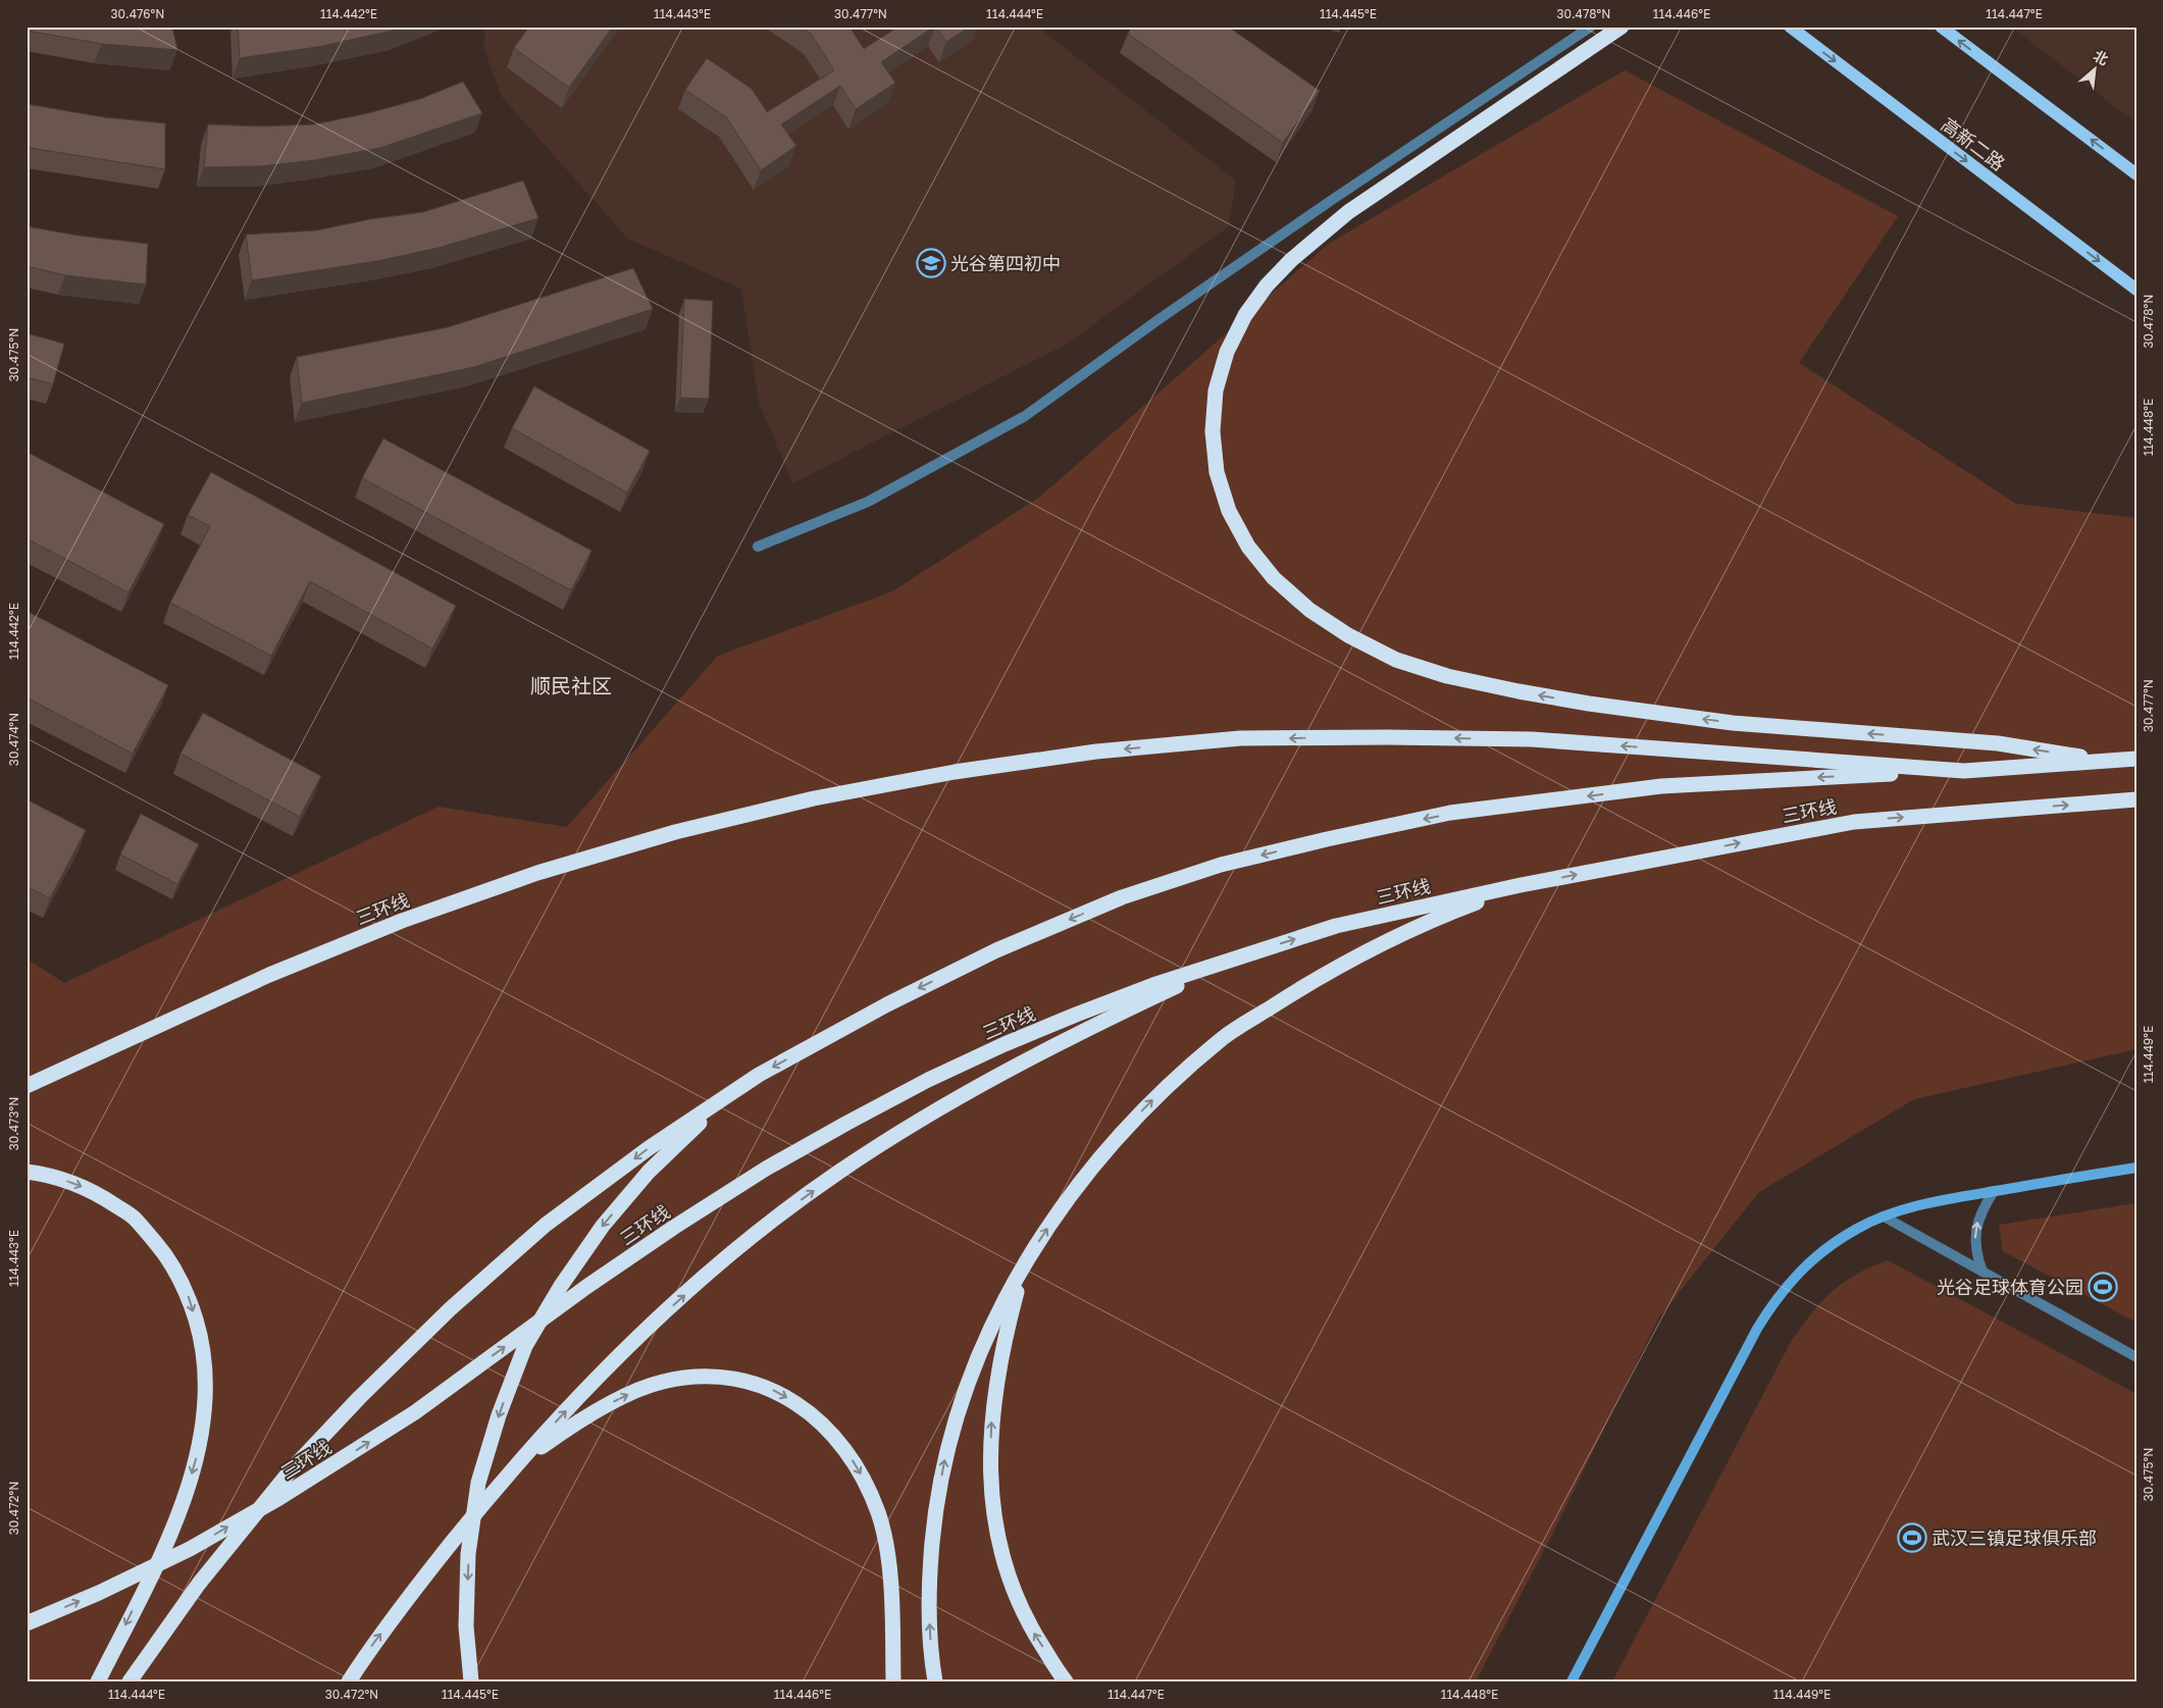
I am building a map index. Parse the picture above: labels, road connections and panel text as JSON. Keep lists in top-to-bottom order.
{
  "streets": {
    "highway": ["三环线"],
    "main road": ["高新二路"]
  },
  "districts": ["顺民社区"],
  "places": {
    "school or university": ["光谷第四初中"],
    "sports": ["光谷足球体育公园", "武汉三镇足球俱乐部"]
  },
  "north": "top right",
  "coordinates": [
    "30.476°N",
    "114.442°E",
    "114.443°E",
    "30.477°N",
    "114.444°E",
    "114.445°E",
    "30.478°N",
    "114.446°E",
    "114.447°E",
    "30.475°N",
    "114.448°E",
    "30.474°N",
    "114.449°E",
    "30.473°N",
    "30.472°N"
  ]
}
